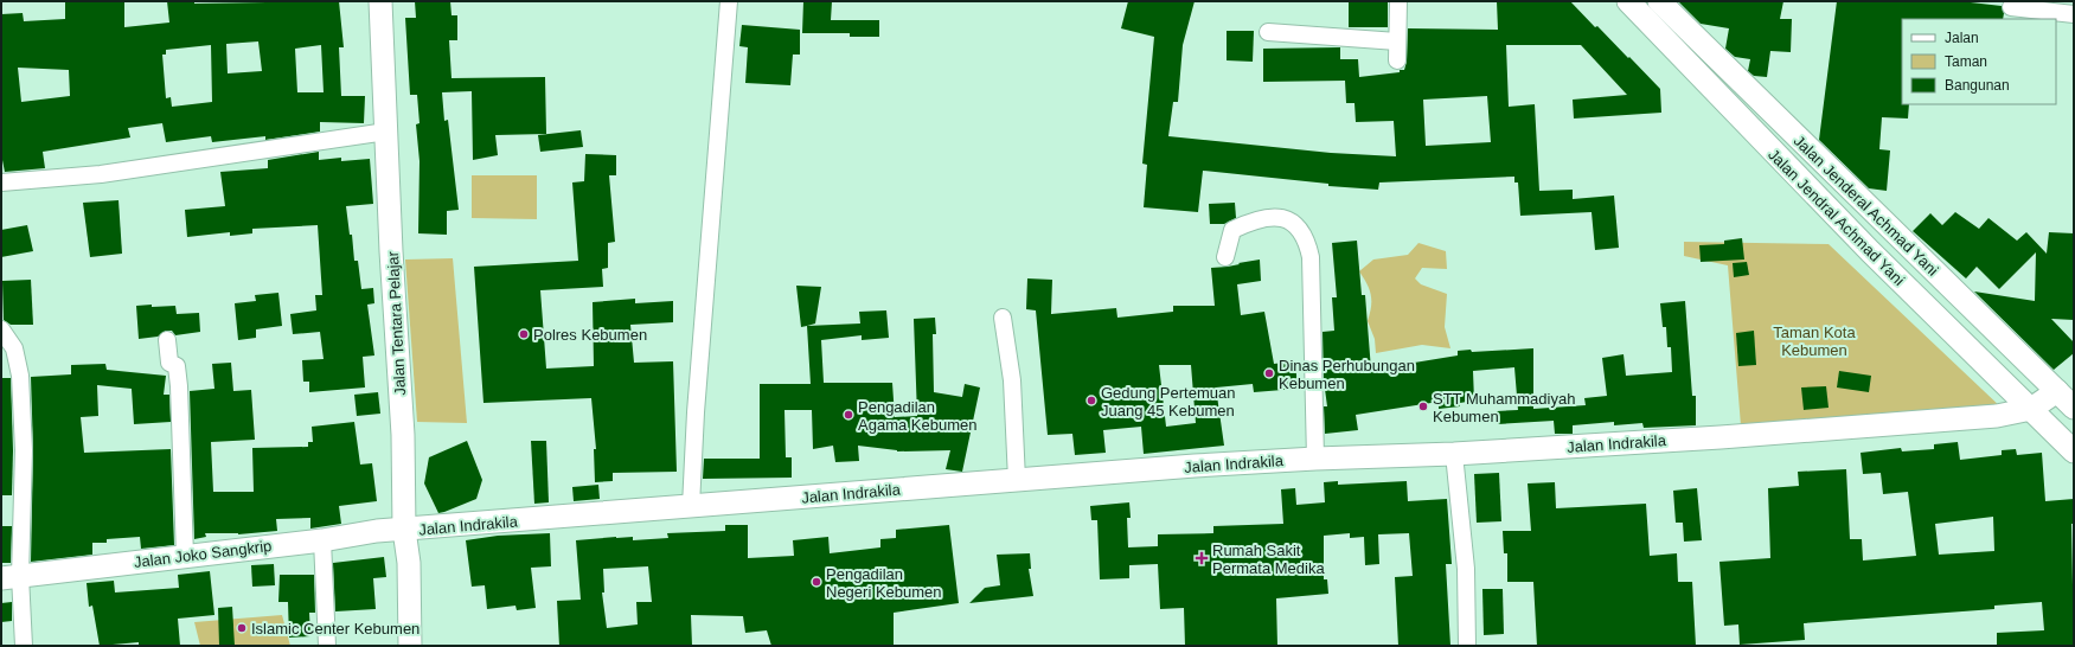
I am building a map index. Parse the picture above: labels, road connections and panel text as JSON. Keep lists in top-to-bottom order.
{
  "streets": {
    "main road": [
      "Jalan Jenderal Achmad Yani",
      "Jalan Jendral Achmad Yani",
      "Jalan Tentara Pelajar",
      "Jalan Indrakila",
      "Jalan Joko Sangkrip"
    ]
  },
  "crossings": [
    ["Jalan Jenderal Achmad Yani", "Jalan Indrakila"],
    ["Jalan Jendral Achmad Yani", "Jalan Indrakila"],
    ["Jalan Tentara Pelajar", "Jalan Indrakila"],
    ["Jalan Tentara Pelajar", "Jalan Joko Sangkrip"],
    ["Jalan Indrakila", "Jalan Joko Sangkrip"]
  ],
  "parks": ["Taman Kota Kebumen"],
  "places": {
    "other": [
      "Polres Kebumen",
      "Dinas Perhubungan Kebumen",
      "Gedung Pertemuan Juang 45 Kebumen",
      "STT Muhammadiyah Kebumen",
      "Pengadilan Agama Kebumen",
      "Pengadilan Negeri Kebumen",
      "Islamic Center Kebumen"
    ],
    "health": ["Rumah Sakit Permata Medika"]
  },
  "legend": ["Jalan", "Taman", "Bangunan"]
}
